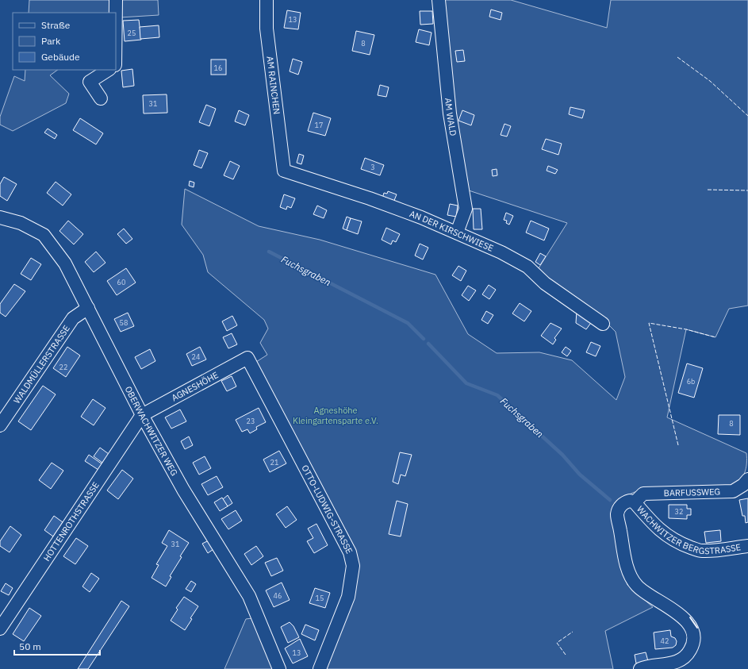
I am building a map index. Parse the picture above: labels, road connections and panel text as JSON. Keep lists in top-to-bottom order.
{
  "streets": {
    "street": [
      "AM RAINCHEN",
      "AM WALD",
      "AN DER KIRSCHWIESE",
      "WALDMÜLLERSTRASSE",
      "AGNESHÖHE",
      "OBERWACHWITZER WEG",
      "BARFUSSWEG",
      "OTTO-LUDWIG-STRASSE",
      "HOTTENROTHSTRASSE",
      "WACHWITZER BERGSTRASSE"
    ]
  },
  "crossings": [
    ["AM RAINCHEN", "AN DER KIRSCHWIESE"],
    ["AM WALD", "AN DER KIRSCHWIESE"],
    ["WALDMÜLLERSTRASSE", "OBERWACHWITZER WEG"],
    ["AGNESHÖHE", "OBERWACHWITZER WEG"],
    ["AGNESHÖHE", "OTTO-LUDWIG-STRASSE"],
    ["AGNESHÖHE", "HOTTENROTHSTRASSE"],
    ["OBERWACHWITZER WEG", "HOTTENROTHSTRASSE"],
    ["BARFUSSWEG", "WACHWITZER BERGSTRASSE"]
  ],
  "water": ["Fuchsgraben"],
  "parks": ["Agneshöhe Kleingartensparte e.V."],
  "house_numbers": [
    "13",
    "25",
    "8",
    "16",
    "31",
    "17",
    "3",
    "60",
    "58",
    "24",
    "22",
    "6b",
    "23",
    "8",
    "21",
    "32",
    "31",
    "46",
    "15",
    "42",
    "13"
  ],
  "legend": ["Straße", "Park", "Gebäude"],
  "scale_bar": "50 m"
}
